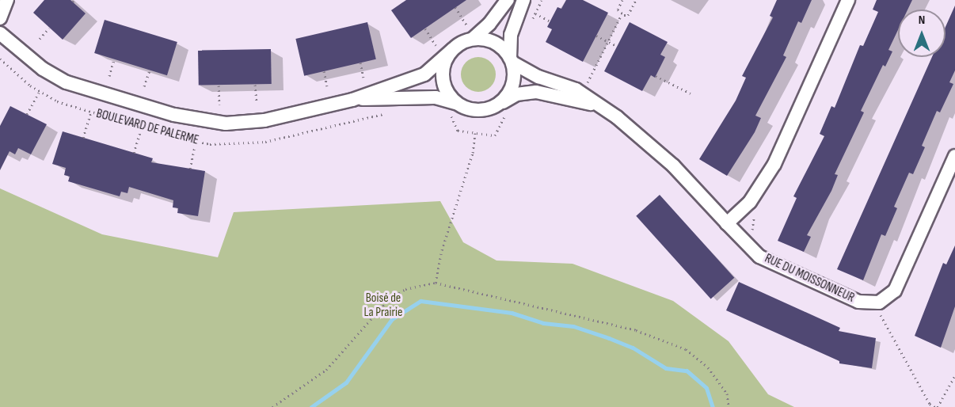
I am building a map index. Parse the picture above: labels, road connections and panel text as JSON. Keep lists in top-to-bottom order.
{
  "streets": {
    "street": ["BOULEVARD DE PALERME", "RUE DU MOISSONNEUR"]
  },
  "crossings": [
    ["BOULEVARD DE PALERME", "RUE DU MOISSONNEUR"]
  ],
  "parks": ["Boisé de La Prairie"],
  "north": "top"
}
